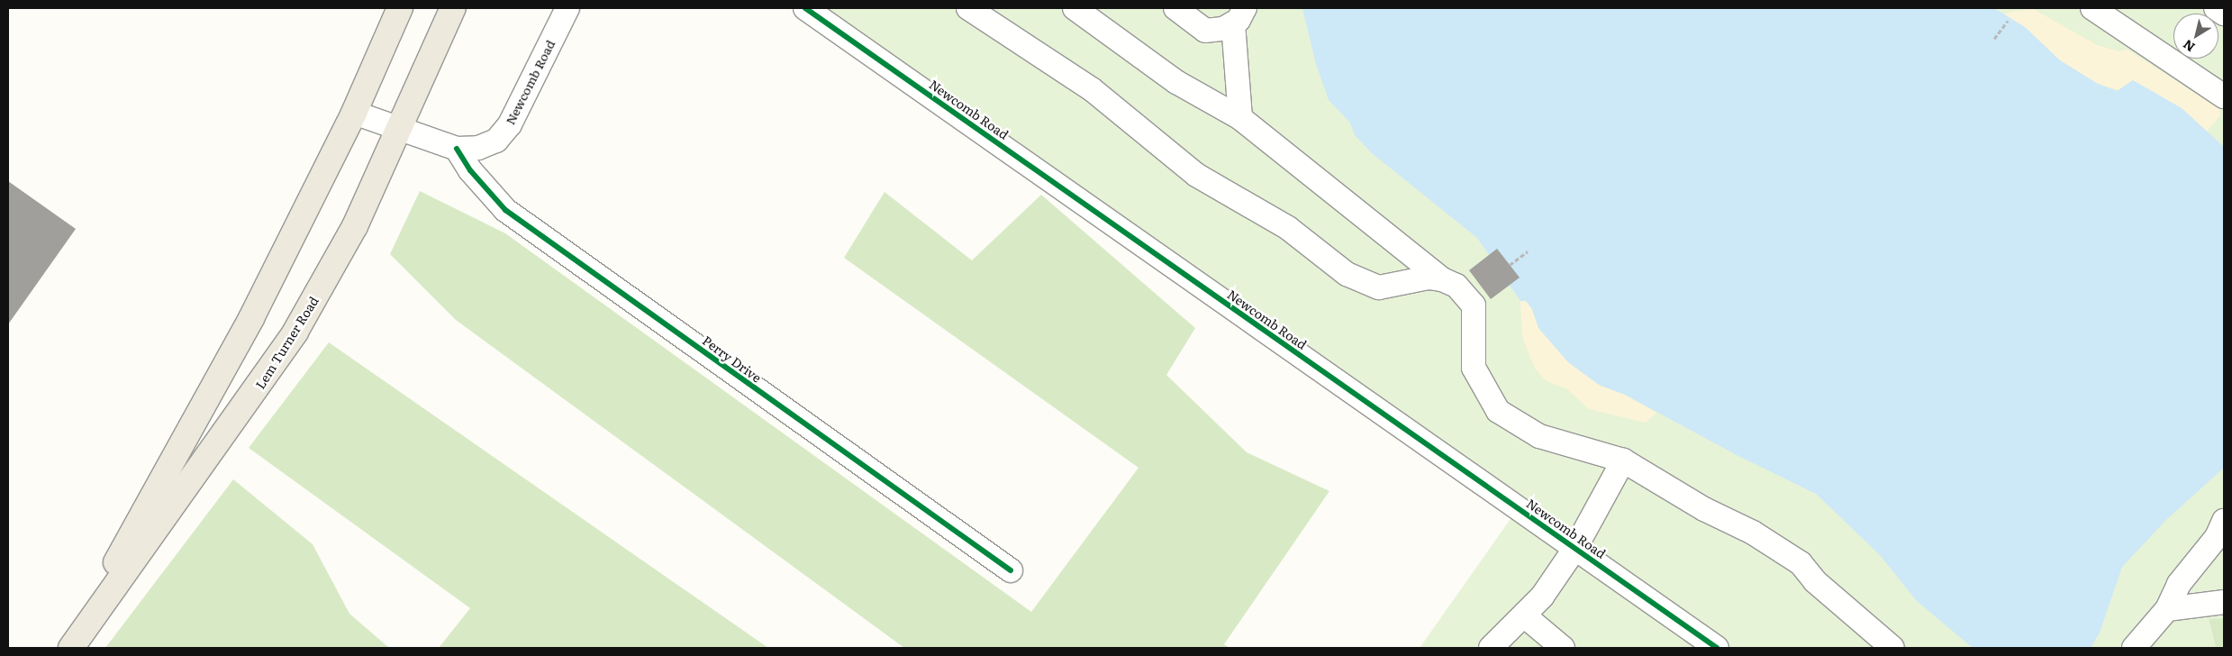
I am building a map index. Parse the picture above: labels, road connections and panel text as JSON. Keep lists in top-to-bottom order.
{
  "streets": {
    "main road": ["Lem Turner Road"],
    "street": ["Newcomb Road", "Perry Drive"]
  },
  "crossings": [
    ["Newcomb Road", "Lem Turner Road"],
    ["Newcomb Road", "Perry Drive"]
  ],
  "north": "bottom left"
}
